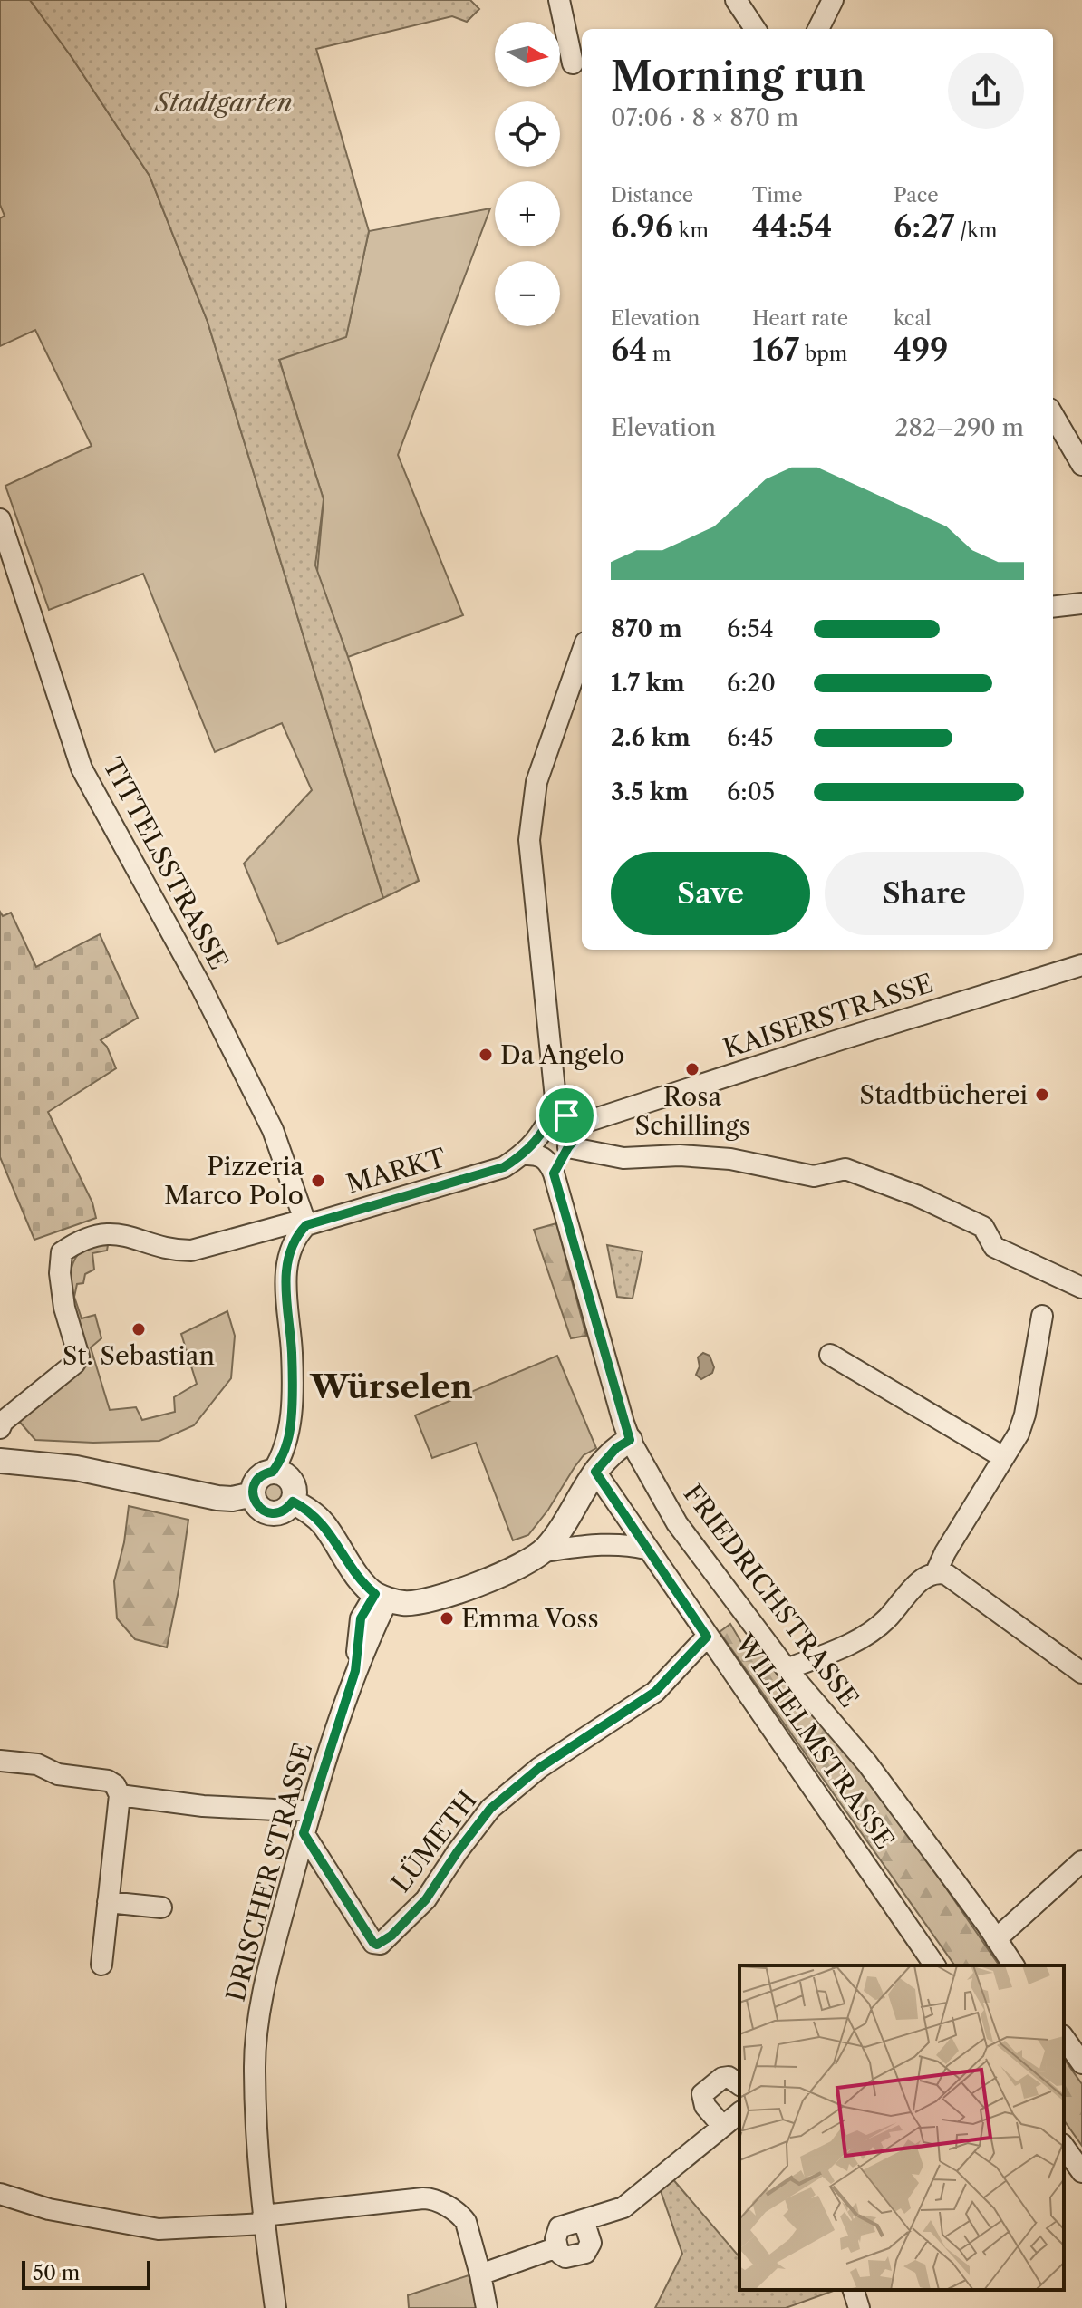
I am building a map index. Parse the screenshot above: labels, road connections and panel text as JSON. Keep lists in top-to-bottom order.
{
  "streets": {
    "street": [
      "TITTELSSTRASSE",
      "KAISERSTRASSE",
      "MARKT",
      "FRIEDRICHSTRASSE",
      "WILHELMSTRASSE",
      "LÜMETH",
      "DRISCHER STRASSE"
    ]
  },
  "crossings": [
    ["TITTELSSTRASSE", "MARKT"],
    ["WILHELMSTRASSE", "LÜMETH"],
    ["LÜMETH", "DRISCHER STRASSE"]
  ],
  "districts": ["Würselen"],
  "parks": ["Stadtgarten"],
  "places": [
    "Da Angelo",
    "Rosa Schillings",
    "Stadtbücherei",
    "Pizzeria Marco Polo",
    "St. Sebastian",
    "Emma Voss"
  ],
  "scale_bar": "50 m",
  "north": "right",
  "page": {
    "map_buttons": ["+", "−"],
    "heading": ["Morning run", "07:06 · 8 × 870 m"],
    "stats": [
      ["Distance", "6.96 km"],
      ["Time", "44:54"],
      ["Pace", "6:27 /km"],
      ["Elevation", "64 m"],
      ["Heart rate", "167 bpm"],
      ["kcal", "499"]
    ],
    "chart": ["Elevation", "282–290 m"],
    "list": [
      {
        "name": "870 m",
        "note": "6:54"
      },
      {
        "name": "1.7 km",
        "note": "6:20"
      },
      {
        "name": "2.6 km",
        "note": "6:45"
      },
      {
        "name": "3.5 km",
        "note": "6:05"
      }
    ],
    "buttons": ["Save", "Share"],
    "scale": "50 m"
  }
}
